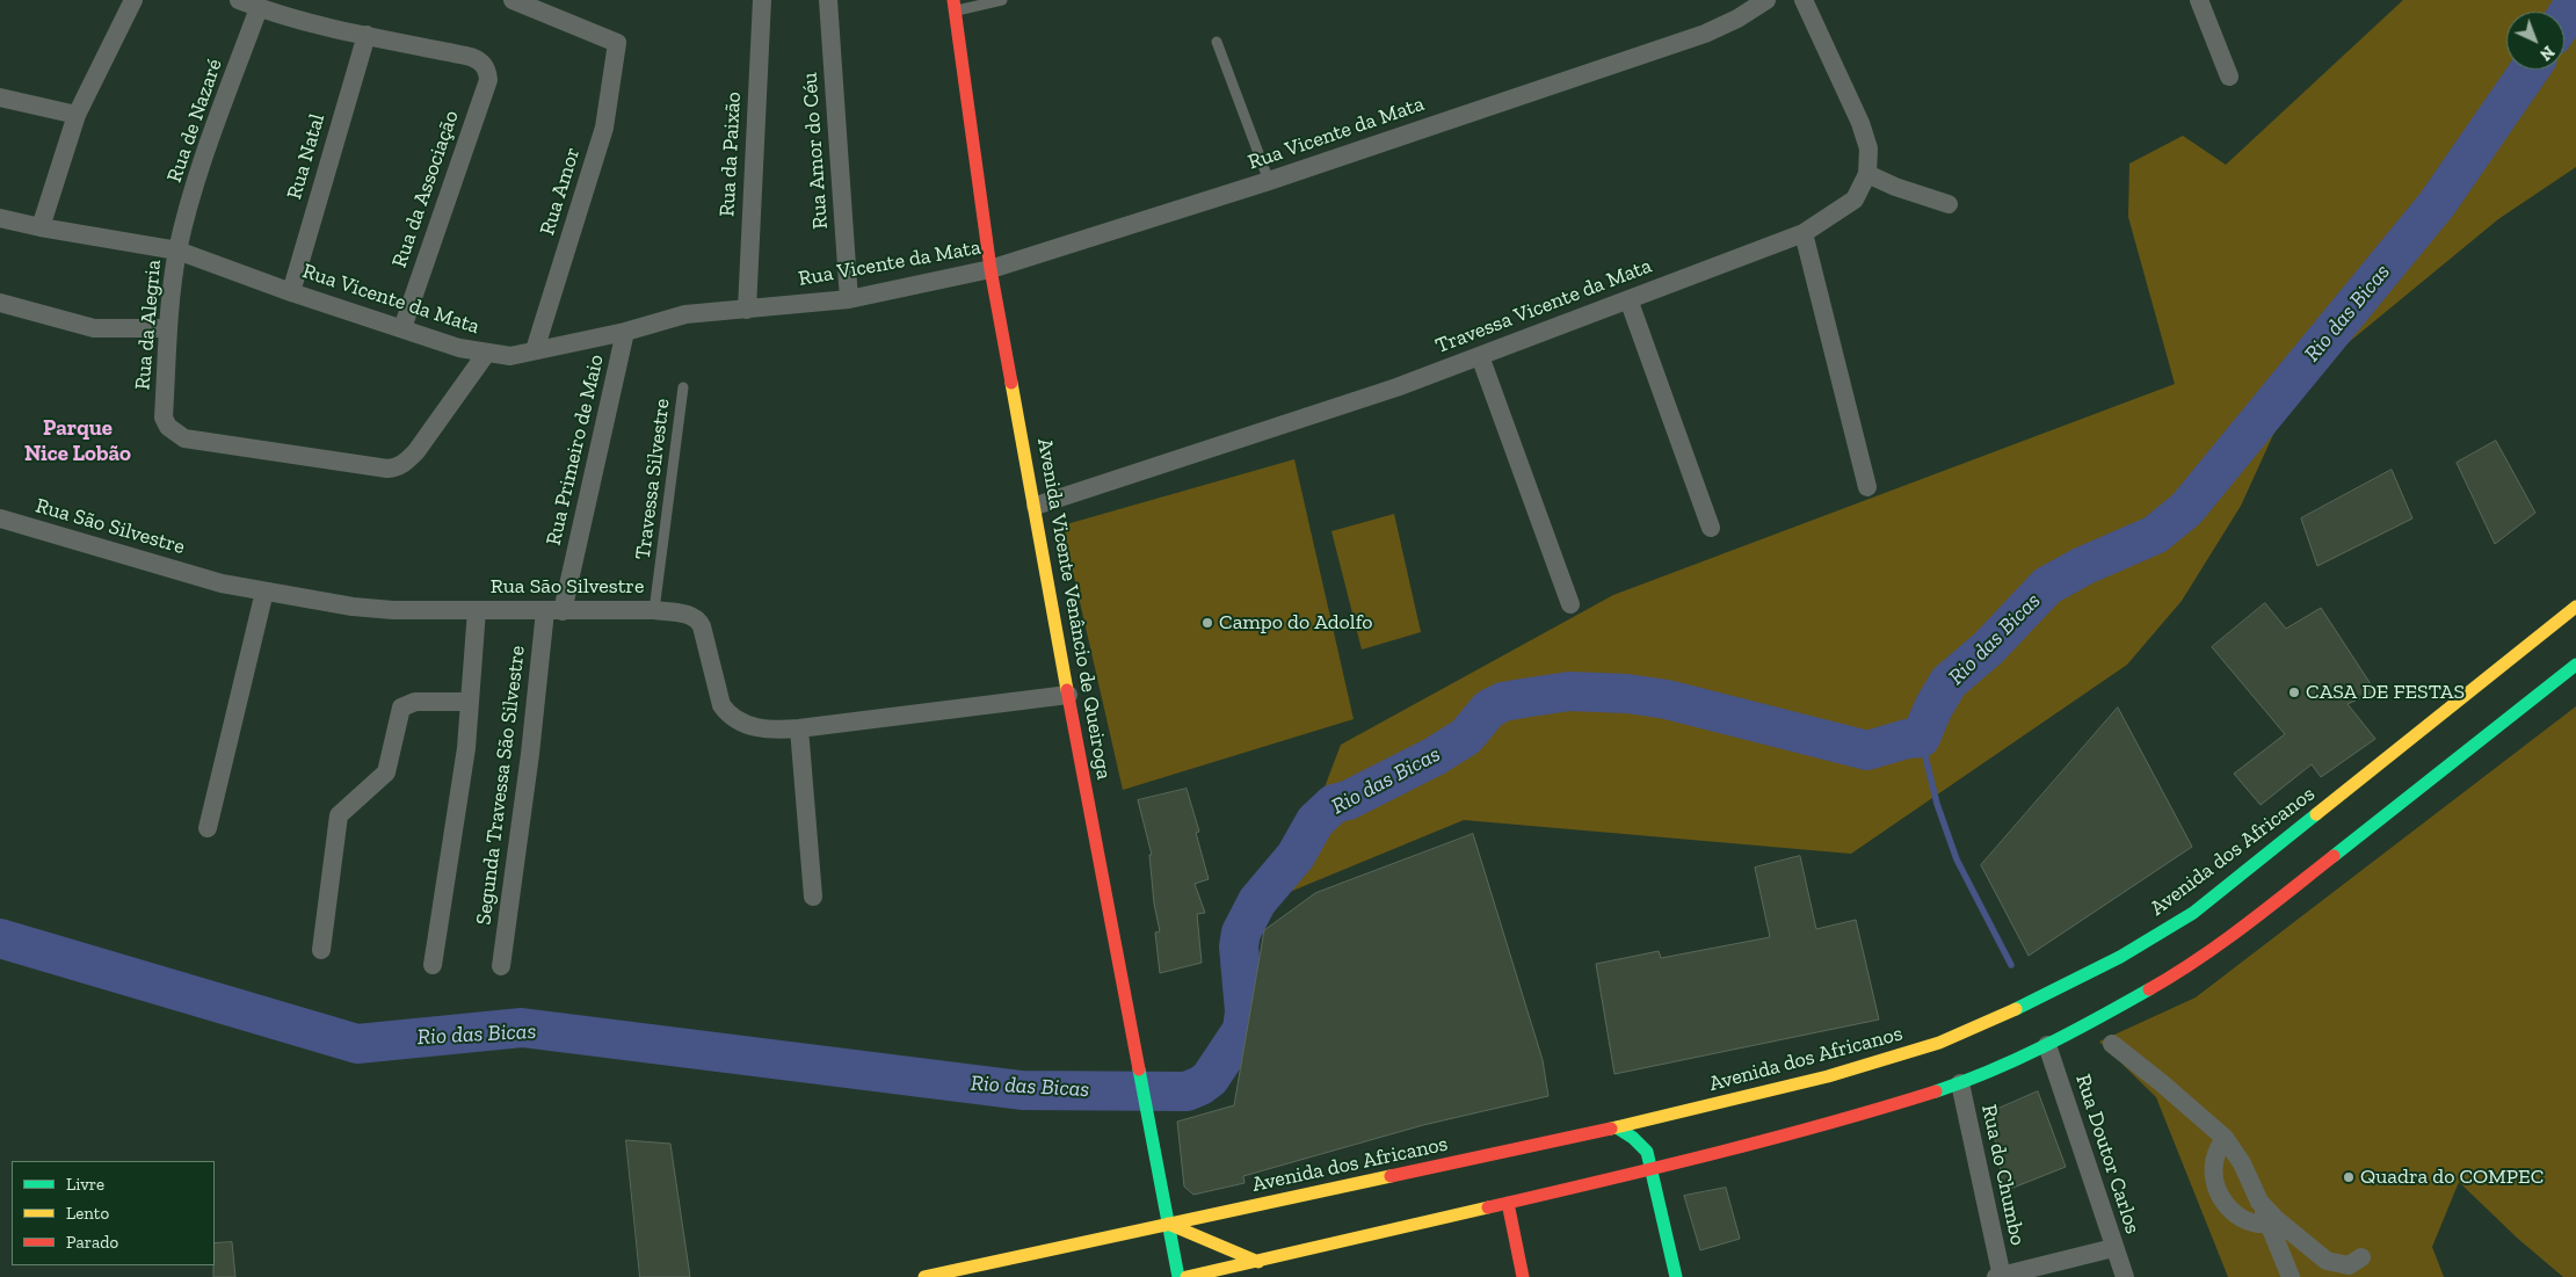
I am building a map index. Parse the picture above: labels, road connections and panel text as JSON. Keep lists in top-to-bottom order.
{
  "streets": {
    "main road": ["Avenida Vicente Venâncio de Queiroga", "Avenida dos Africanos"],
    "street": [
      "Rua de Nazaré",
      "Rua Vicente da Mata",
      "Rua Amor do Céu",
      "Rua da Paixão",
      "Rua Natal",
      "Rua da Associação",
      "Rua Amor",
      "Travessa Vicente da Mata",
      "Rua da Alegria",
      "Rua Primeiro de Maio",
      "Rua São Silvestre",
      "Segunda Travessa São Silvestre",
      "Rua Doutor Carlos",
      "Rua do Chumbo"
    ],
    "lane": ["Travessa Silvestre"]
  },
  "crossings": [
    ["Rua de Nazaré", "Rua Vicente da Mata"],
    ["Rua de Nazaré", "Rua da Alegria"],
    ["Rua Vicente da Mata", "Rua Amor do Céu"],
    ["Rua Vicente da Mata", "Rua da Paixão"],
    ["Rua Vicente da Mata", "Rua Natal"],
    ["Rua Vicente da Mata", "Rua da Associação"],
    ["Rua Vicente da Mata", "Rua Amor"],
    ["Rua Vicente da Mata", "Rua da Alegria"],
    ["Rua Vicente da Mata", "Rua Primeiro de Maio"],
    ["Rua Vicente da Mata", "Avenida Vicente Venâncio de Queiroga"],
    ["Rua Natal", "Rua da Associação"],
    ["Travessa Vicente da Mata", "Avenida Vicente Venâncio de Queiroga"],
    ["Rua Primeiro de Maio", "Rua São Silvestre"],
    ["Rua Primeiro de Maio", "Segunda Travessa São Silvestre"],
    ["Travessa Silvestre", "Rua São Silvestre"],
    ["Rua São Silvestre", "Avenida Vicente Venâncio de Queiroga"],
    ["Rua São Silvestre", "Segunda Travessa São Silvestre"],
    ["Avenida Vicente Venâncio de Queiroga", "Avenida dos Africanos"]
  ],
  "districts": ["Parque Nice Lobão"],
  "water": ["Rio das Bicas"],
  "places": ["Campo do Adolfo", "CASA DE FESTAS", "Quadra do COMPEC"],
  "legend": ["Livre", "Lento", "Parado"],
  "north": "bottom right"
}
